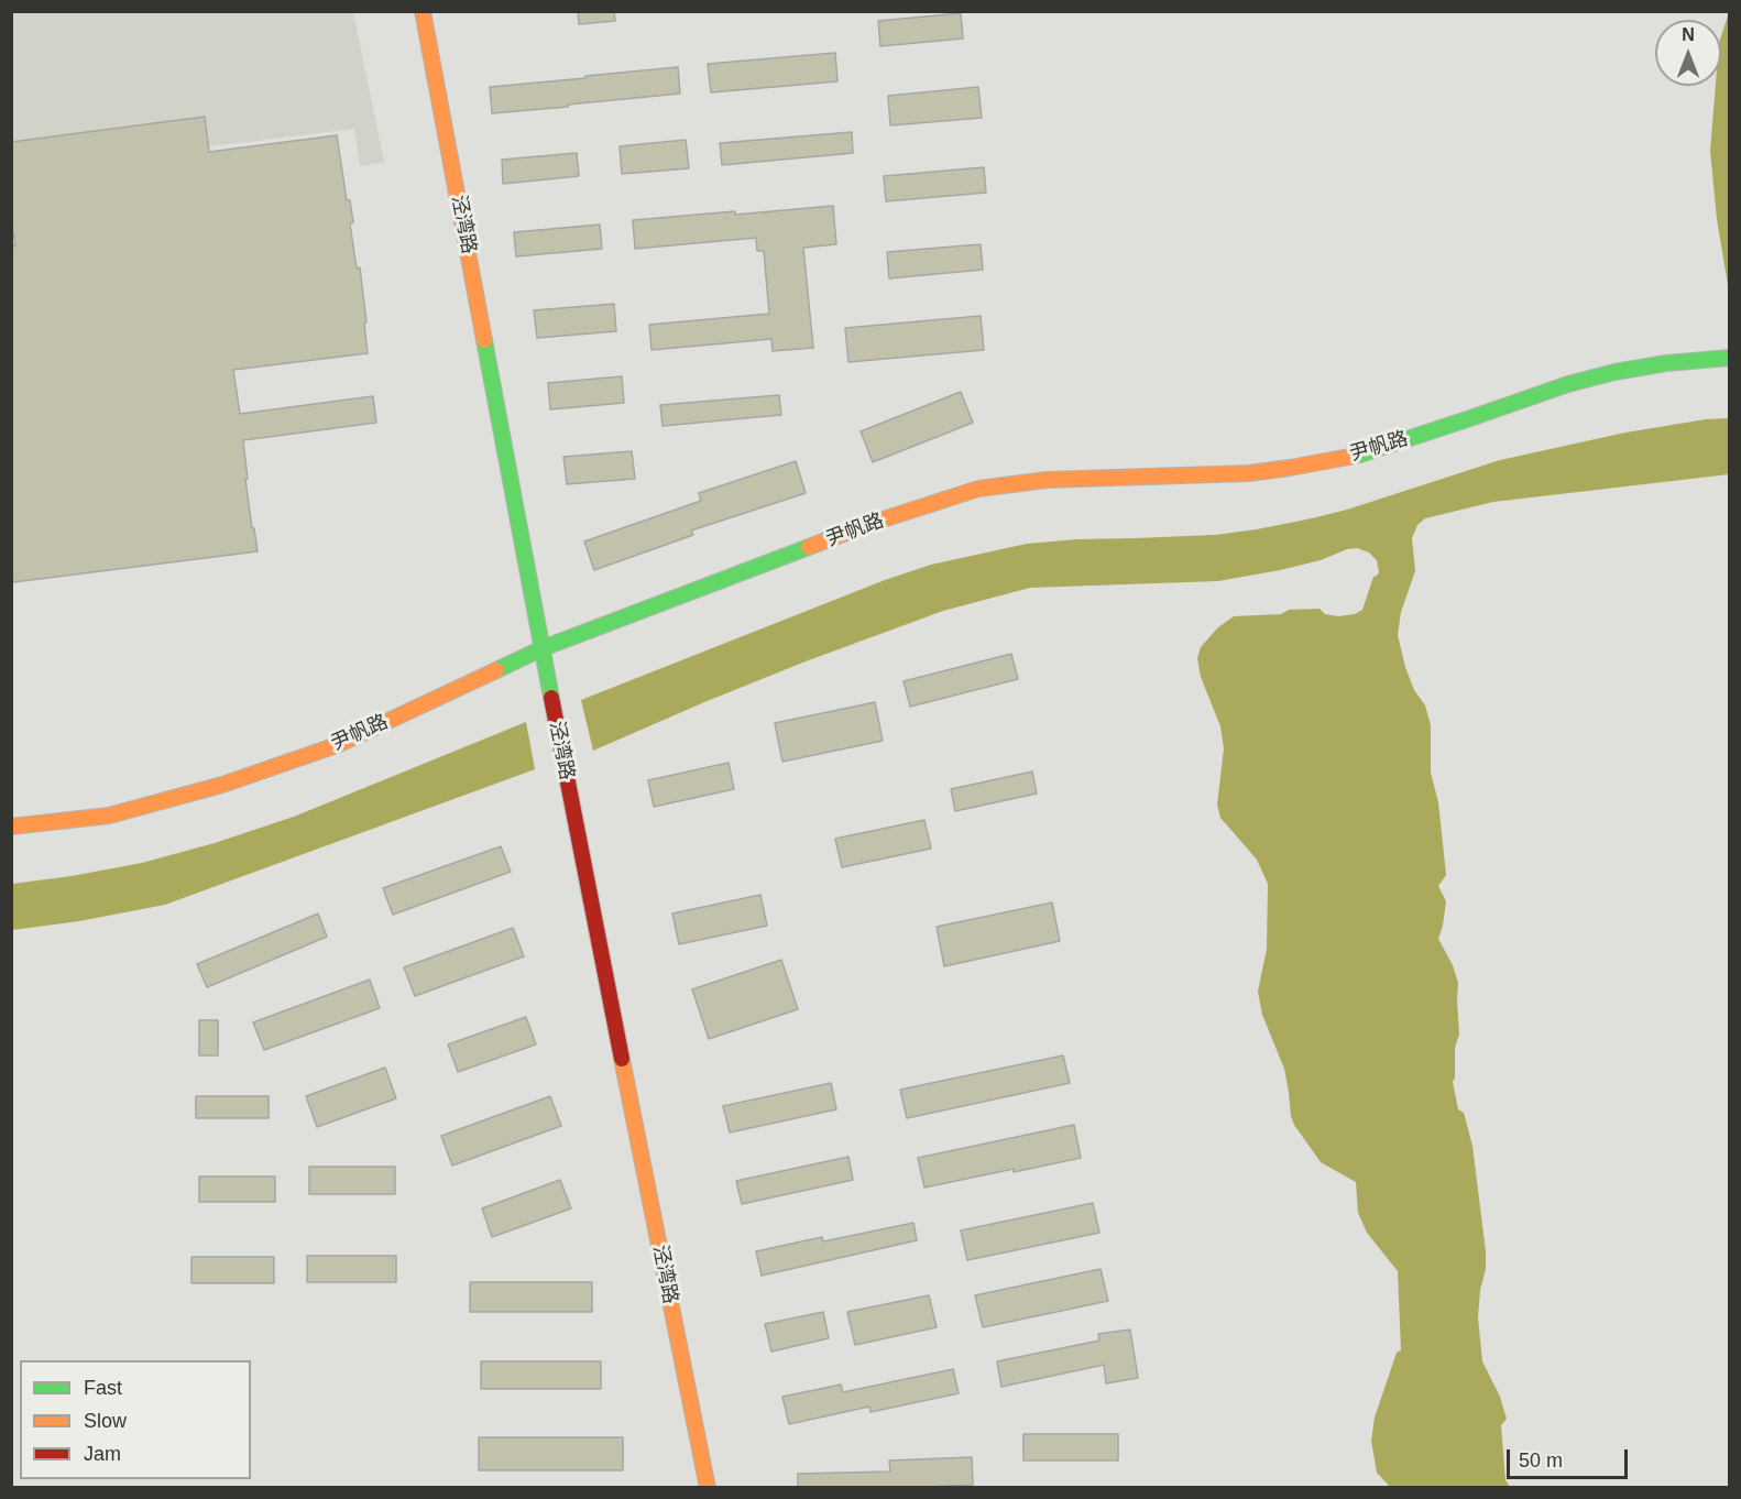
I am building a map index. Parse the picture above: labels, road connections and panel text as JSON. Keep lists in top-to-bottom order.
{
  "streets": {
    "street": ["泾湾路", "尹帆路"]
  },
  "crossings": [
    ["泾湾路", "尹帆路"]
  ],
  "legend": ["Fast", "Slow", "Jam"],
  "scale_bar": "50 m",
  "north": "top"
}
